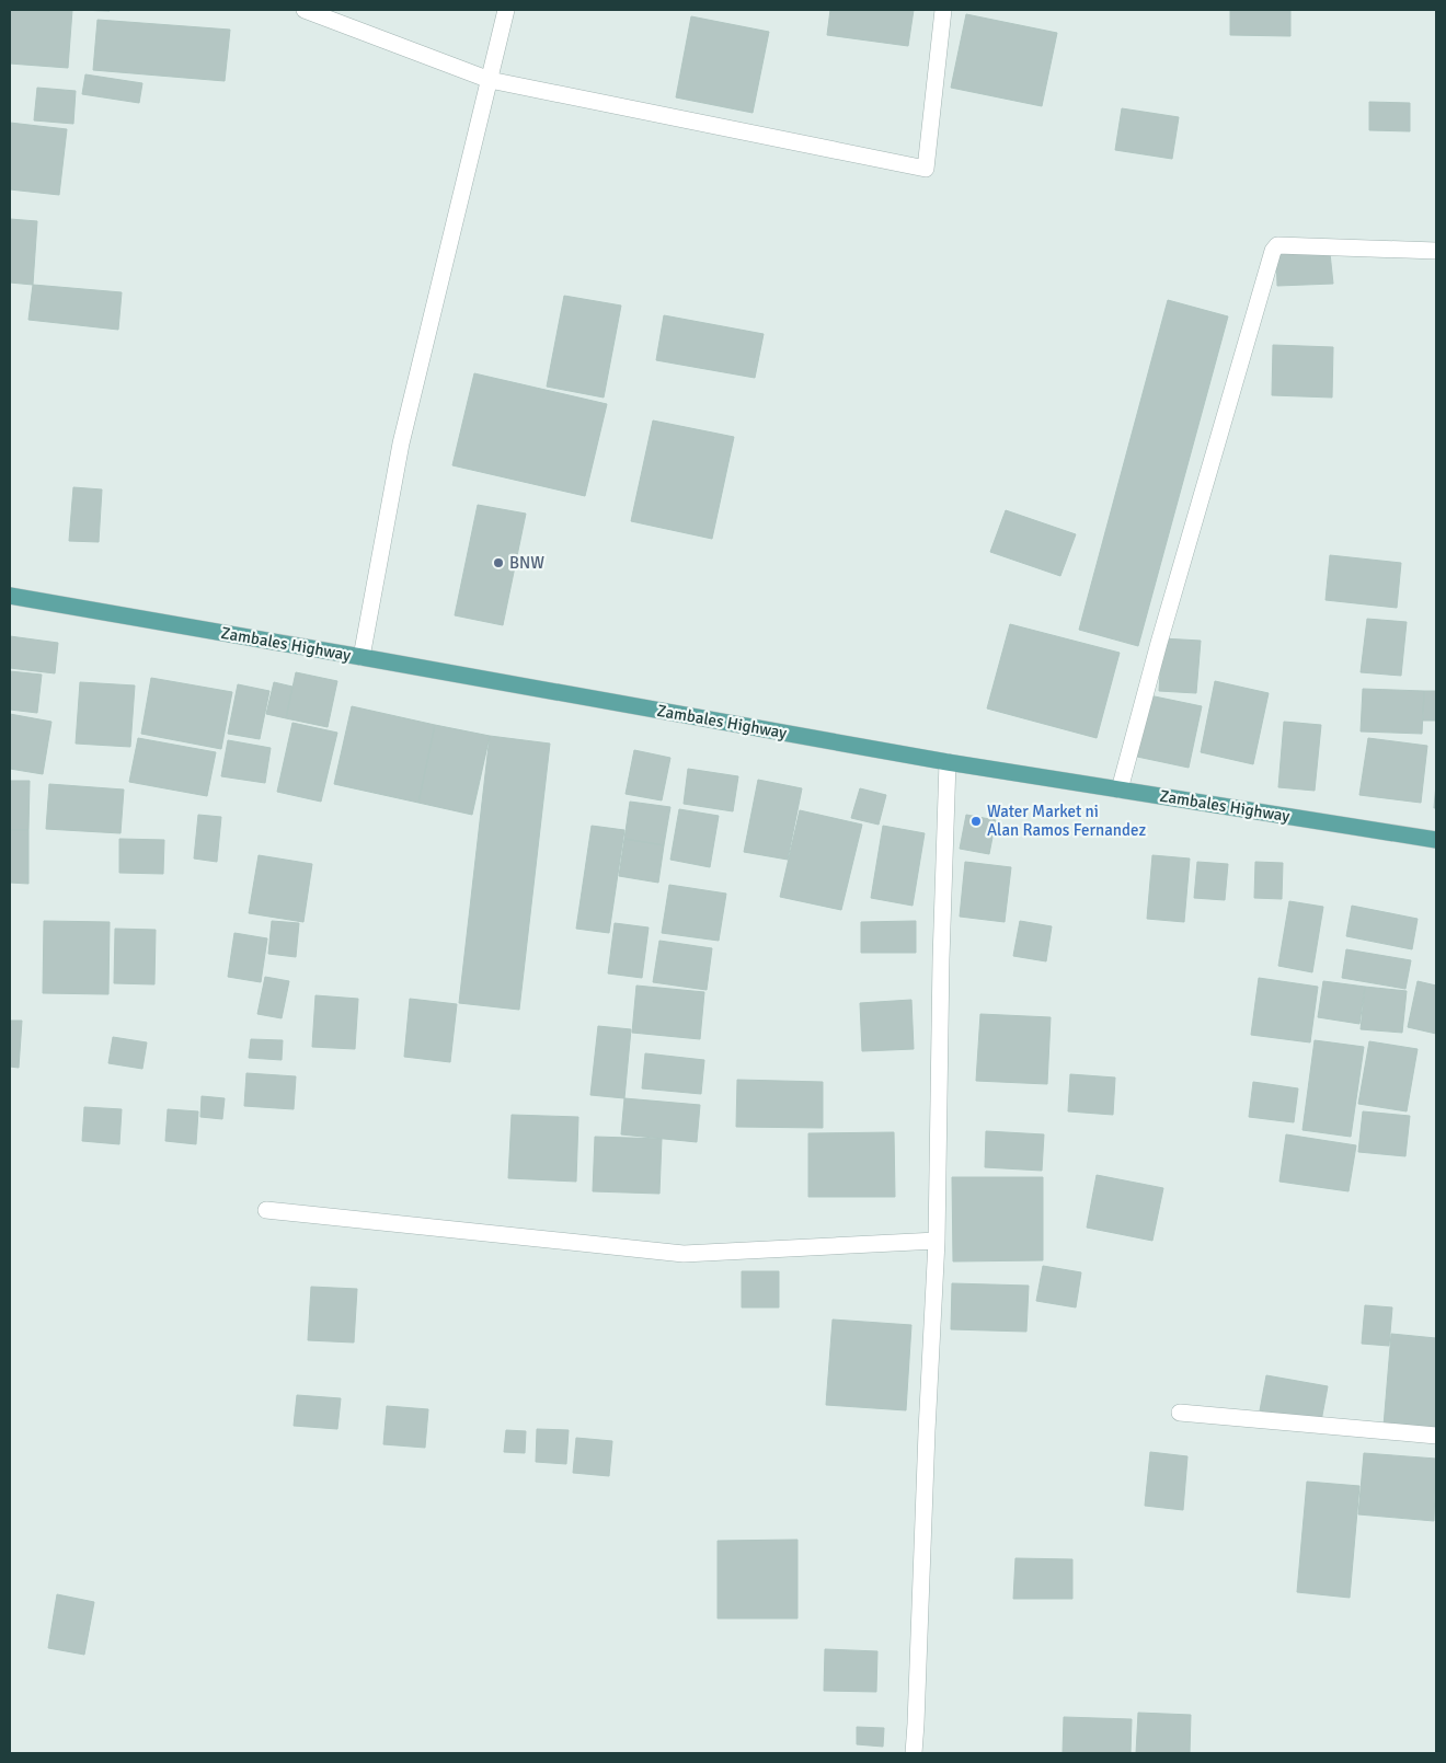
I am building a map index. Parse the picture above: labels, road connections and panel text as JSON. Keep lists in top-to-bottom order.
{
  "streets": {
    "main road": ["Zambales Highway"]
  },
  "places": ["BNW", "Water Market ni Alan Ramos Fernandez"]
}
